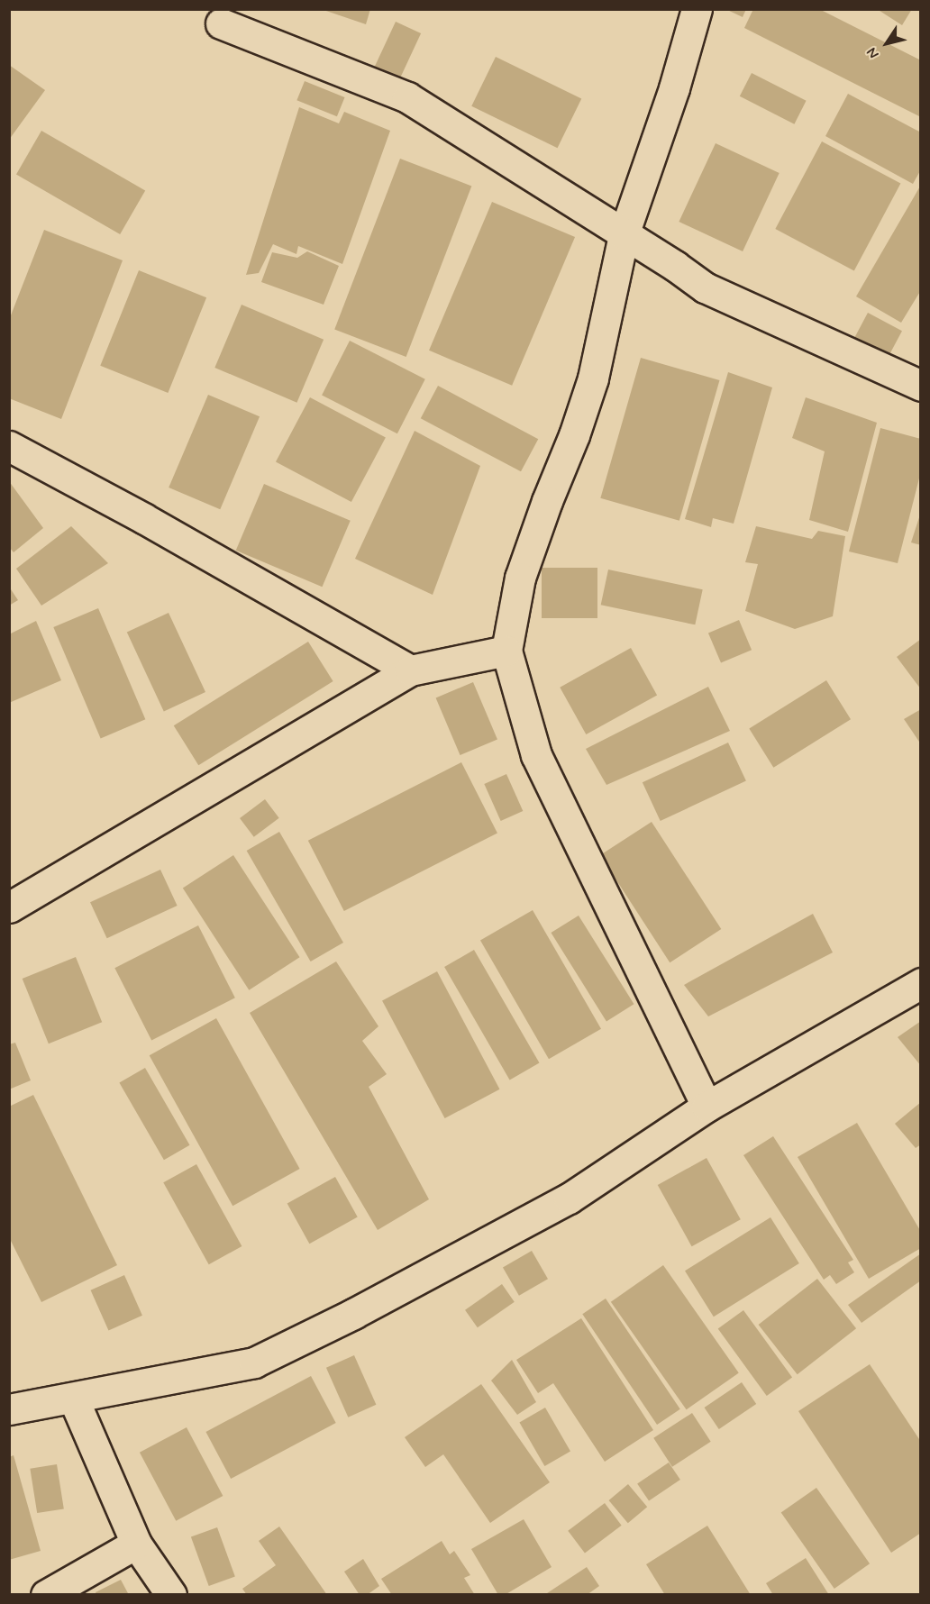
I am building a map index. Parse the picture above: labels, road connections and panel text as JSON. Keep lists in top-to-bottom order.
{
  "north": "bottom left"
}
